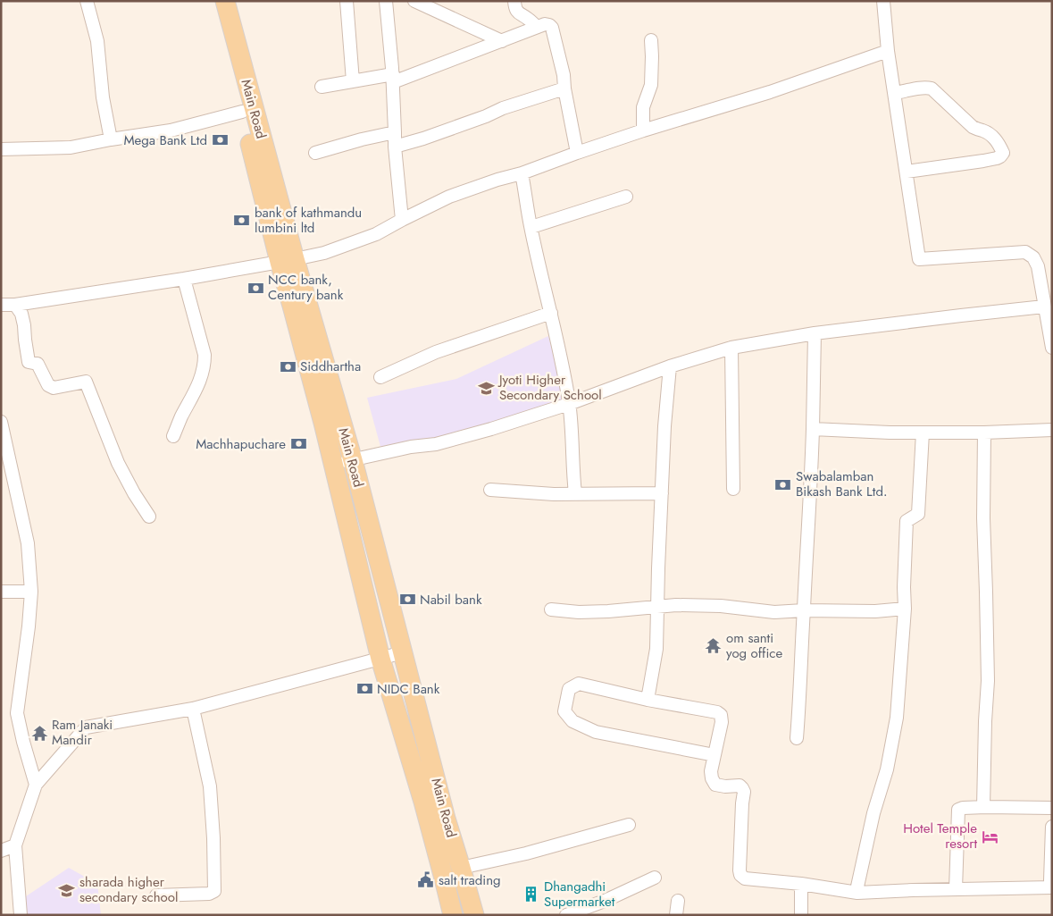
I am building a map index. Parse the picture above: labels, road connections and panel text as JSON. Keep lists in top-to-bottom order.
{
  "streets": {
    "main road": ["Main Road"]
  },
  "places": {
    "bank": [
      "Mega Bank Ltd",
      "bank of kathmandu lumbini ltd",
      "NCC bank, Century bank",
      "Siddhartha",
      "Machhapuchare",
      "Swabalamban Bikash Bank Ltd.",
      "Nabil bank",
      "NIDC Bank"
    ],
    "school or university": ["Jyoti Higher Secondary School", "sharada higher secondary school"],
    "temple": ["om santi yog office", "Ram Janaki Mandir"],
    "hotel": ["Hotel Temple resort"],
    "public building": ["salt trading"],
    "building": ["Dhangadhi Supermarket"]
  }
}
